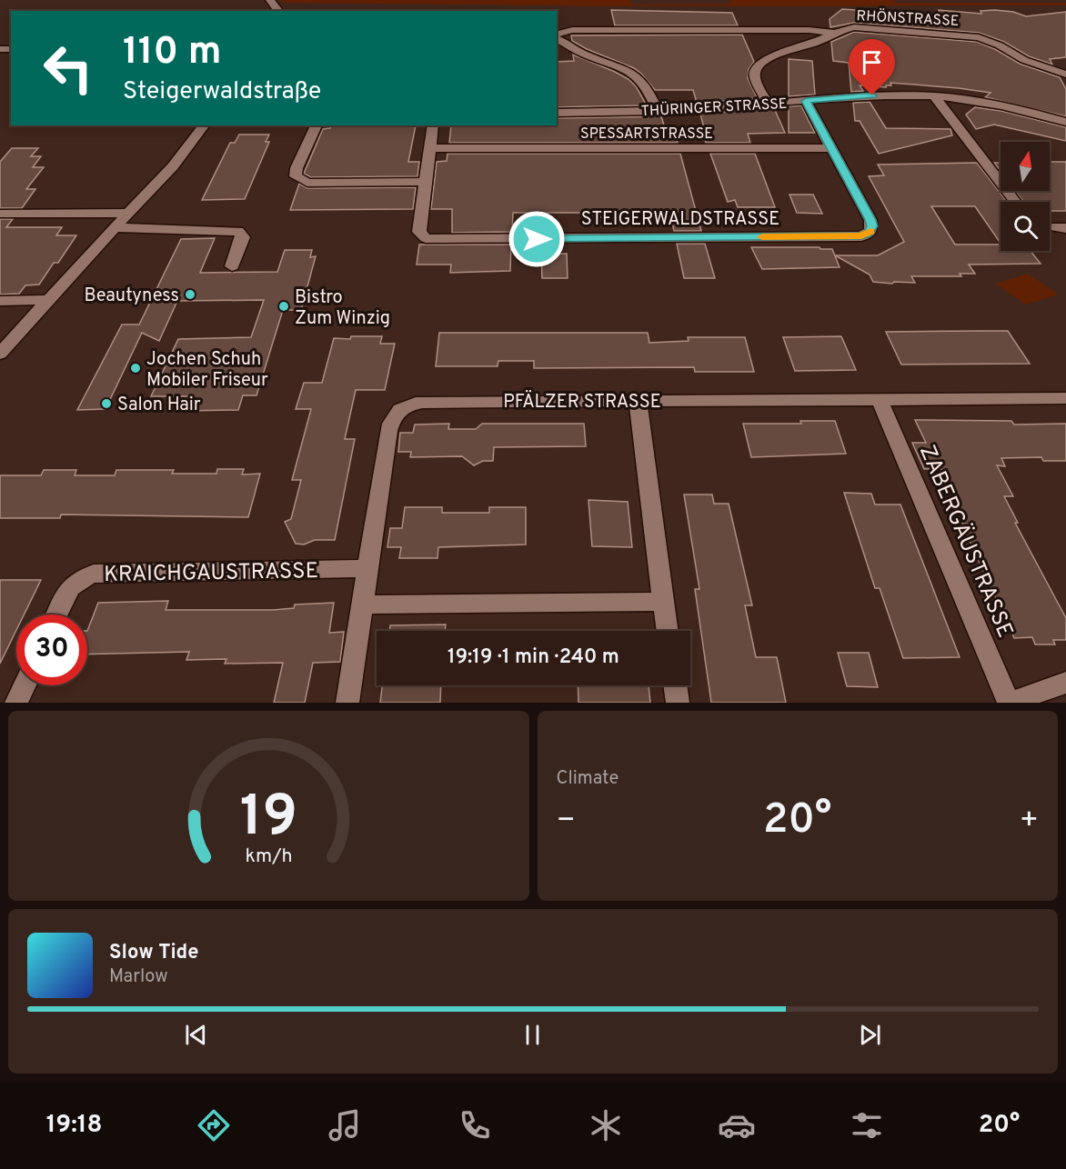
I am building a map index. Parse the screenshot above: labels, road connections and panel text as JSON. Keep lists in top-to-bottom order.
{
  "streets": {
    "street": [
      "RHÖNSTRASSE",
      "THÜRINGER STRASSE",
      "SPESSARTSTRASSE",
      "STEIGERWALDSTRASSE",
      "PFÄLZER STRASSE",
      "ZABERGÄUSTRASSE",
      "KRAICHGAUSTRASSE"
    ]
  },
  "crossings": [
    ["RHÖNSTRASSE", "THÜRINGER STRASSE"],
    ["THÜRINGER STRASSE", "STEIGERWALDSTRASSE"],
    ["SPESSARTSTRASSE", "STEIGERWALDSTRASSE"],
    ["PFÄLZER STRASSE", "ZABERGÄUSTRASSE"],
    ["PFÄLZER STRASSE", "KRAICHGAUSTRASSE"]
  ],
  "places": [
    "Beautyness",
    "Bistro Zum Winzig",
    "Jochen Schuh Mobiler Friseur",
    "Salon Hair"
  ],
  "north": "top",
  "page": {
    "turn": ["110 m", "Steigerwaldstraße"],
    "limit": "30",
    "trip": "19:19 · 1 min · 240 m",
    "tile": "Climate",
    "heat": ["−", "20°", "+"],
    "song": ["Slow Tide", "Marlow"],
    "tabs": ["19:18", "20°"],
    "gauge": ["19", "km/h"]
  }
}
